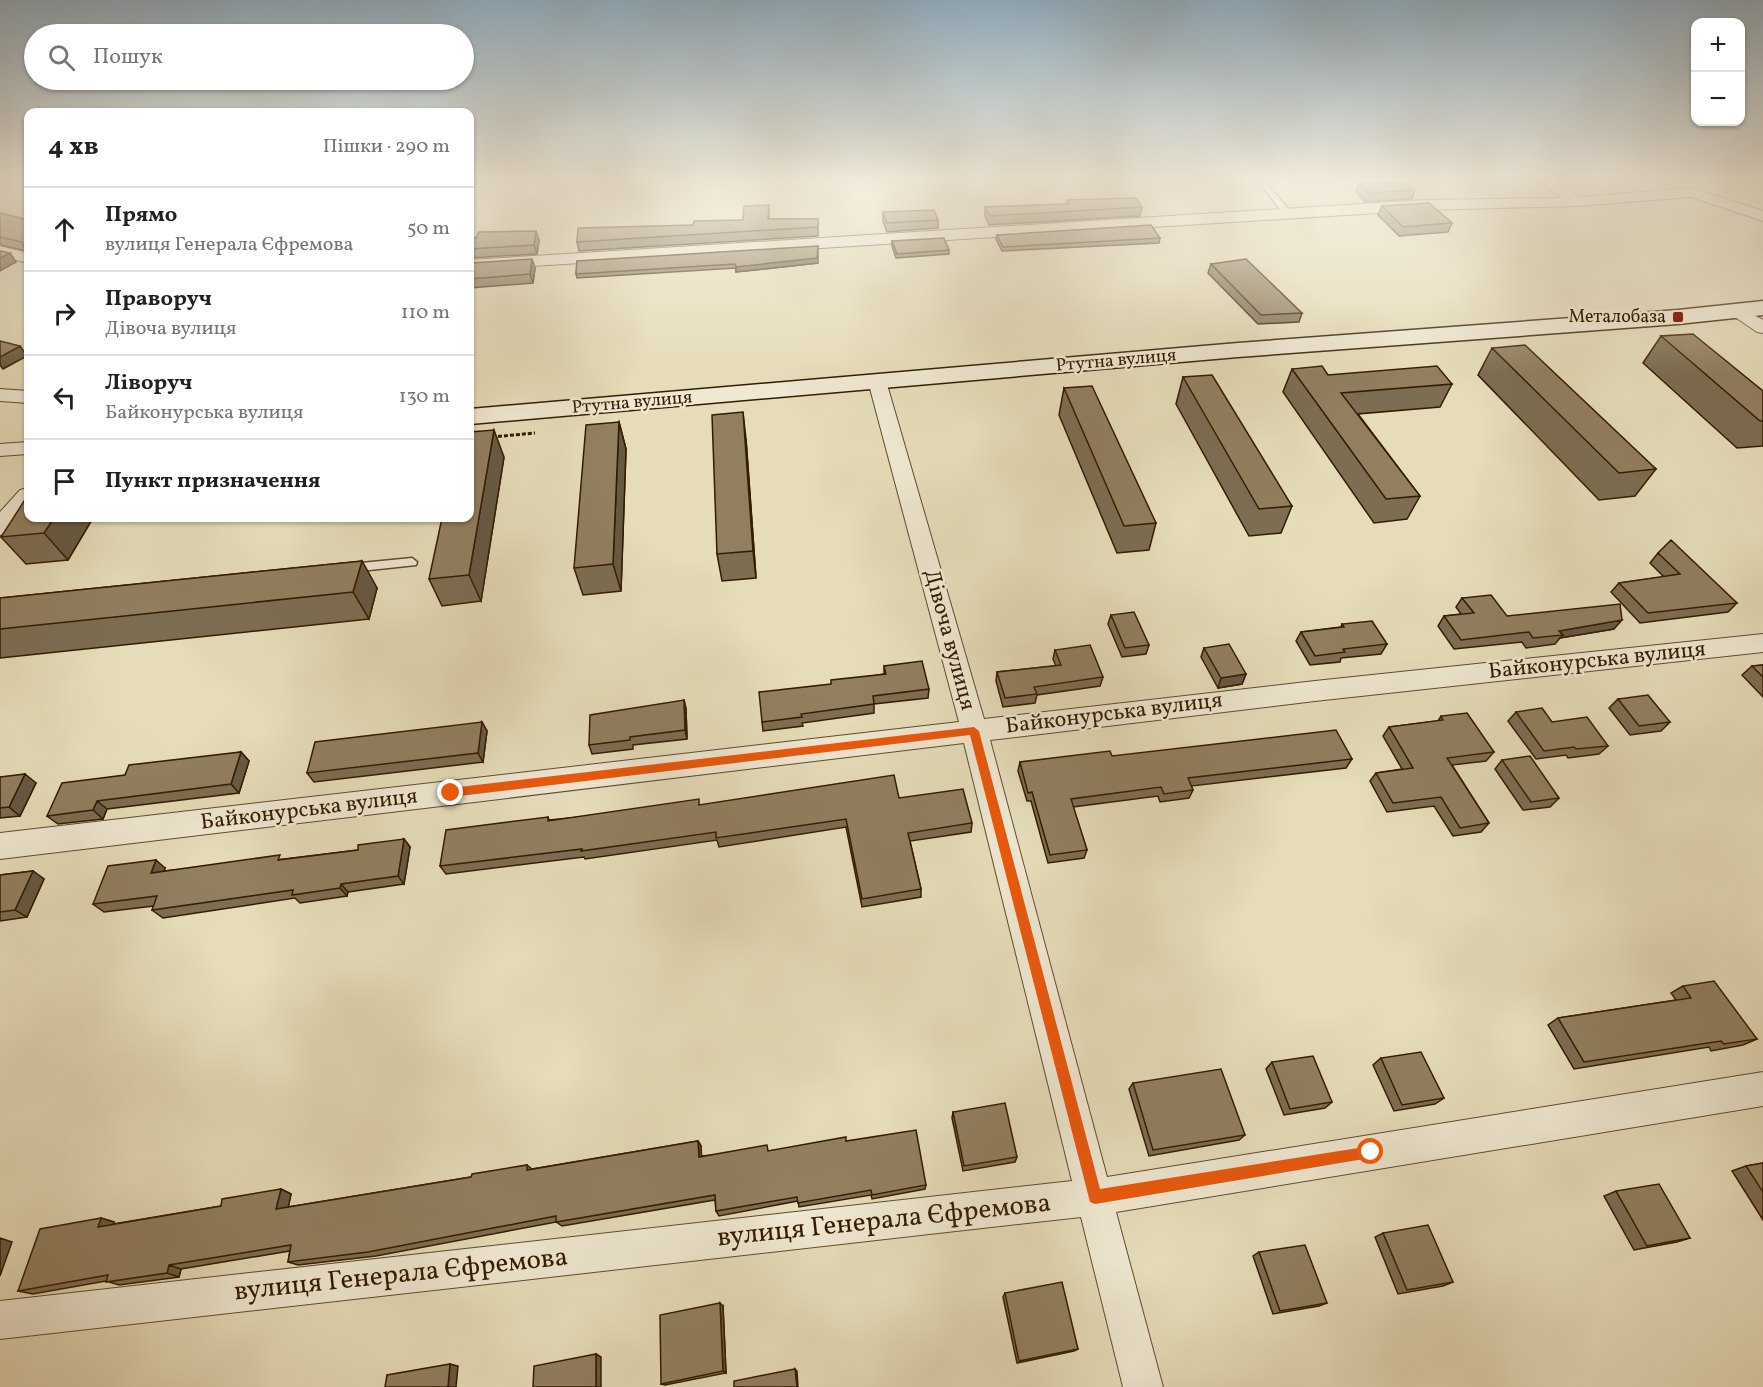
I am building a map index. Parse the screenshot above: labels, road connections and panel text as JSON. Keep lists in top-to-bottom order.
{
  "streets": {
    "main road": ["Ртутна вулиця"],
    "street": ["Дівоча вулиця", "Байконурська вулиця", "вулиця Генерала Єфремова"]
  },
  "crossings": [
    ["Ртутна вулиця", "Дівоча вулиця"],
    ["Дівоча вулиця", "Байконурська вулиця"],
    ["Дівоча вулиця", "вулиця Генерала Єфремова"]
  ],
  "places": {
    "transit": ["Металобаза"]
  },
  "page": {
    "map_buttons": ["+", "−"],
    "search": "Пошук",
    "heading": ["4 хв", "Пішки · 290 m"],
    "list": [
      ["Прямо", "вулиця Генерала Єфремова", "50 m"],
      ["Праворуч", "Дівоча вулиця", "110 m"],
      ["Ліворуч", "Байконурська вулиця", "130 m"],
      "Пункт призначення"
    ]
  }
}
